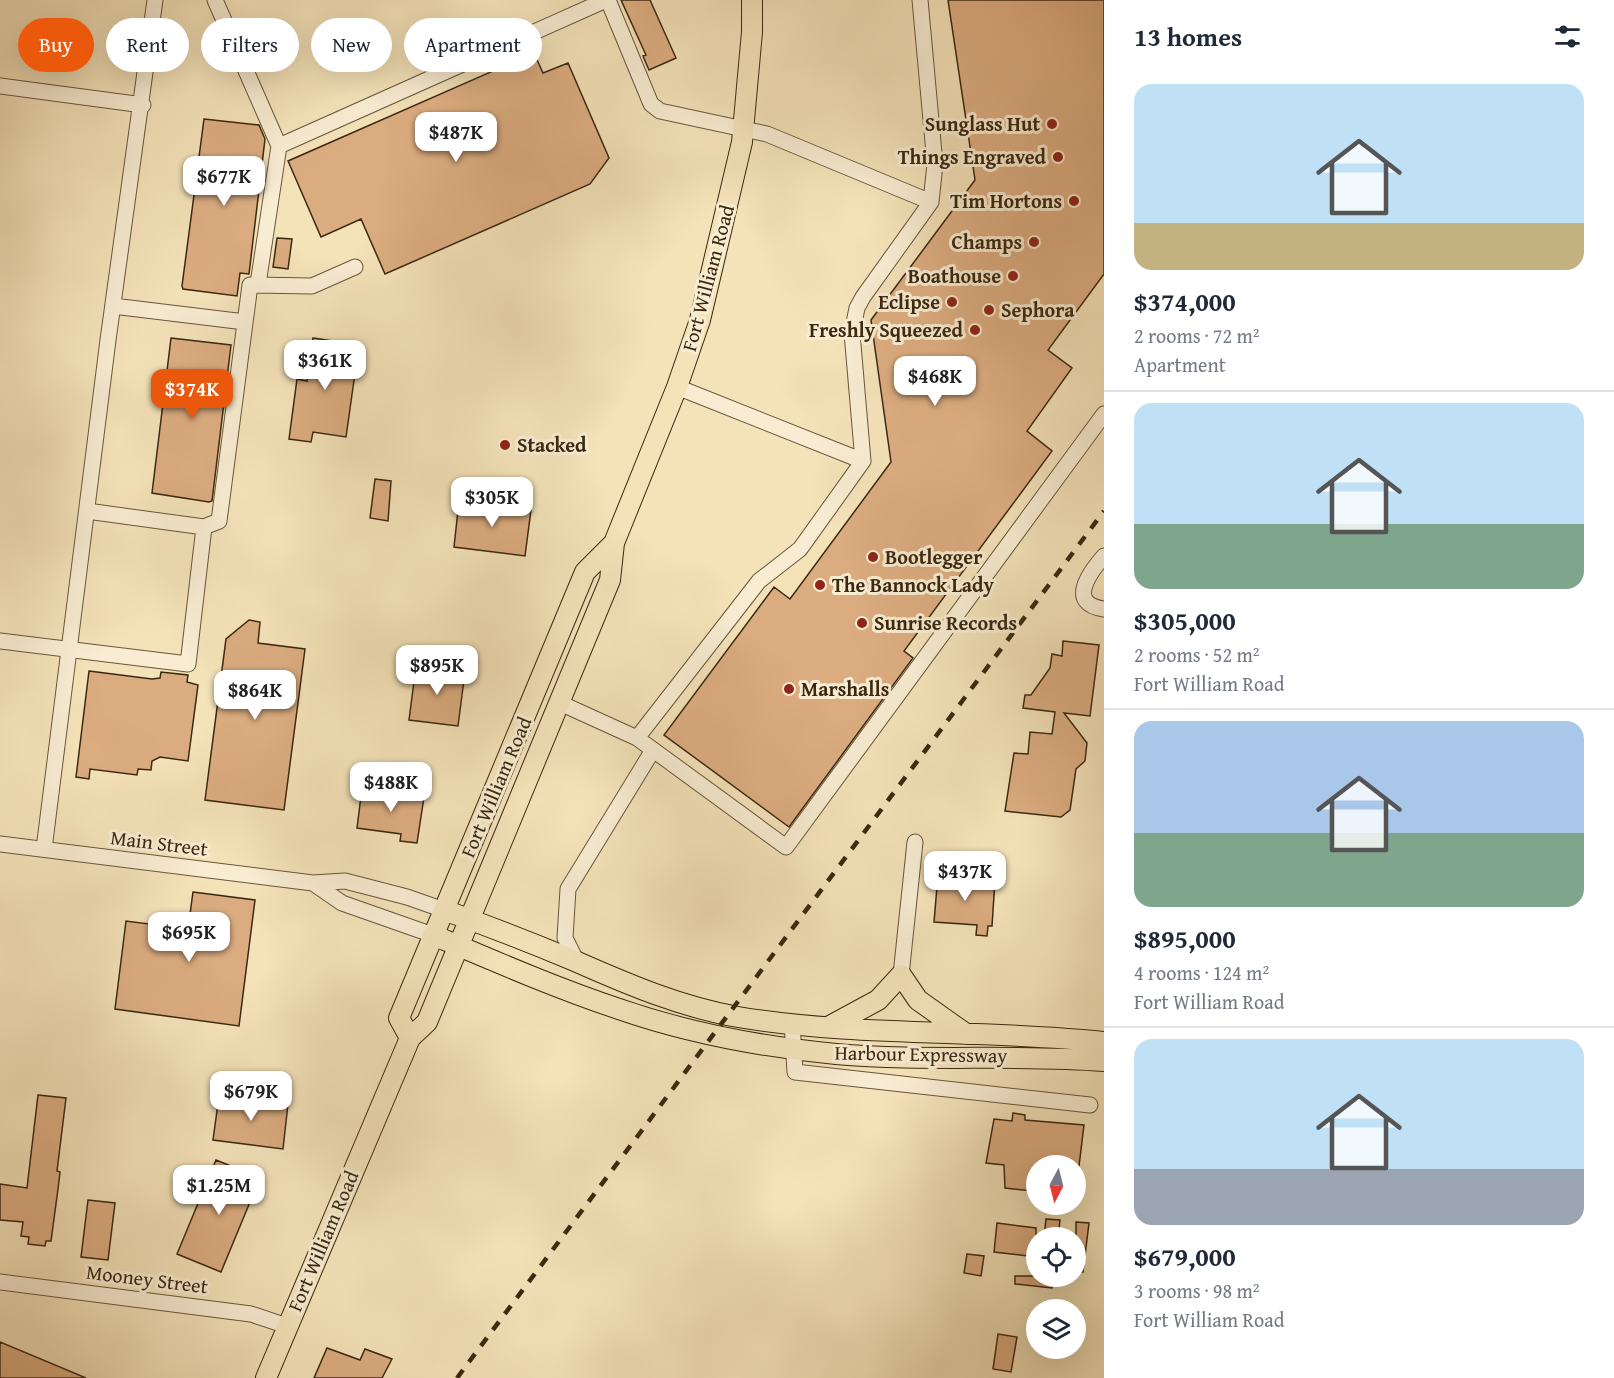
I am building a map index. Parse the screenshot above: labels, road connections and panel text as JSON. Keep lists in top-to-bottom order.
{
  "streets": {
    "main road": ["Fort William Road", "Harbour Expressway"],
    "street": ["Main Street", "Mooney Street"]
  },
  "crossings": [
    ["Fort William Road", "Main Street"],
    ["Fort William Road", "Harbour Expressway"],
    ["Fort William Road", "Mooney Street"],
    ["Main Street", "Harbour Expressway"]
  ],
  "places": [
    "Sunglass Hut",
    "Things Engraved",
    "Tim Hortons",
    "Champs",
    "Boathouse",
    "Eclipse",
    "Sephora",
    "Freshly Squeezed",
    "Stacked",
    "Bootlegger",
    "The Bannock Lady",
    "Sunrise Records",
    "Marshalls"
  ],
  "north": "bottom",
  "page": {
    "heading": "13 homes",
    "chip": [
      "Buy",
      "Rent",
      "Filters",
      "New",
      "Apartment"
    ],
    "list": [
      {
        "name": "$374,000",
        "note": "2 rooms · 72 m² · Apartment"
      },
      {
        "name": "$305,000",
        "note": "2 rooms · 52 m² · Fort William Road"
      },
      {
        "name": "$895,000",
        "note": "4 rooms · 124 m² · Fort William Road"
      },
      {
        "name": "$679,000",
        "note": "3 rooms · 98 m² · Fort William Road"
      }
    ],
    "price": [
      "$487K",
      "$677K",
      "$361K",
      "$468K",
      "$374K",
      "$305K",
      "$895K",
      "$864K",
      "$488K",
      "$437K",
      "$695K",
      "$679K",
      "$1.25M"
    ]
  }
}
